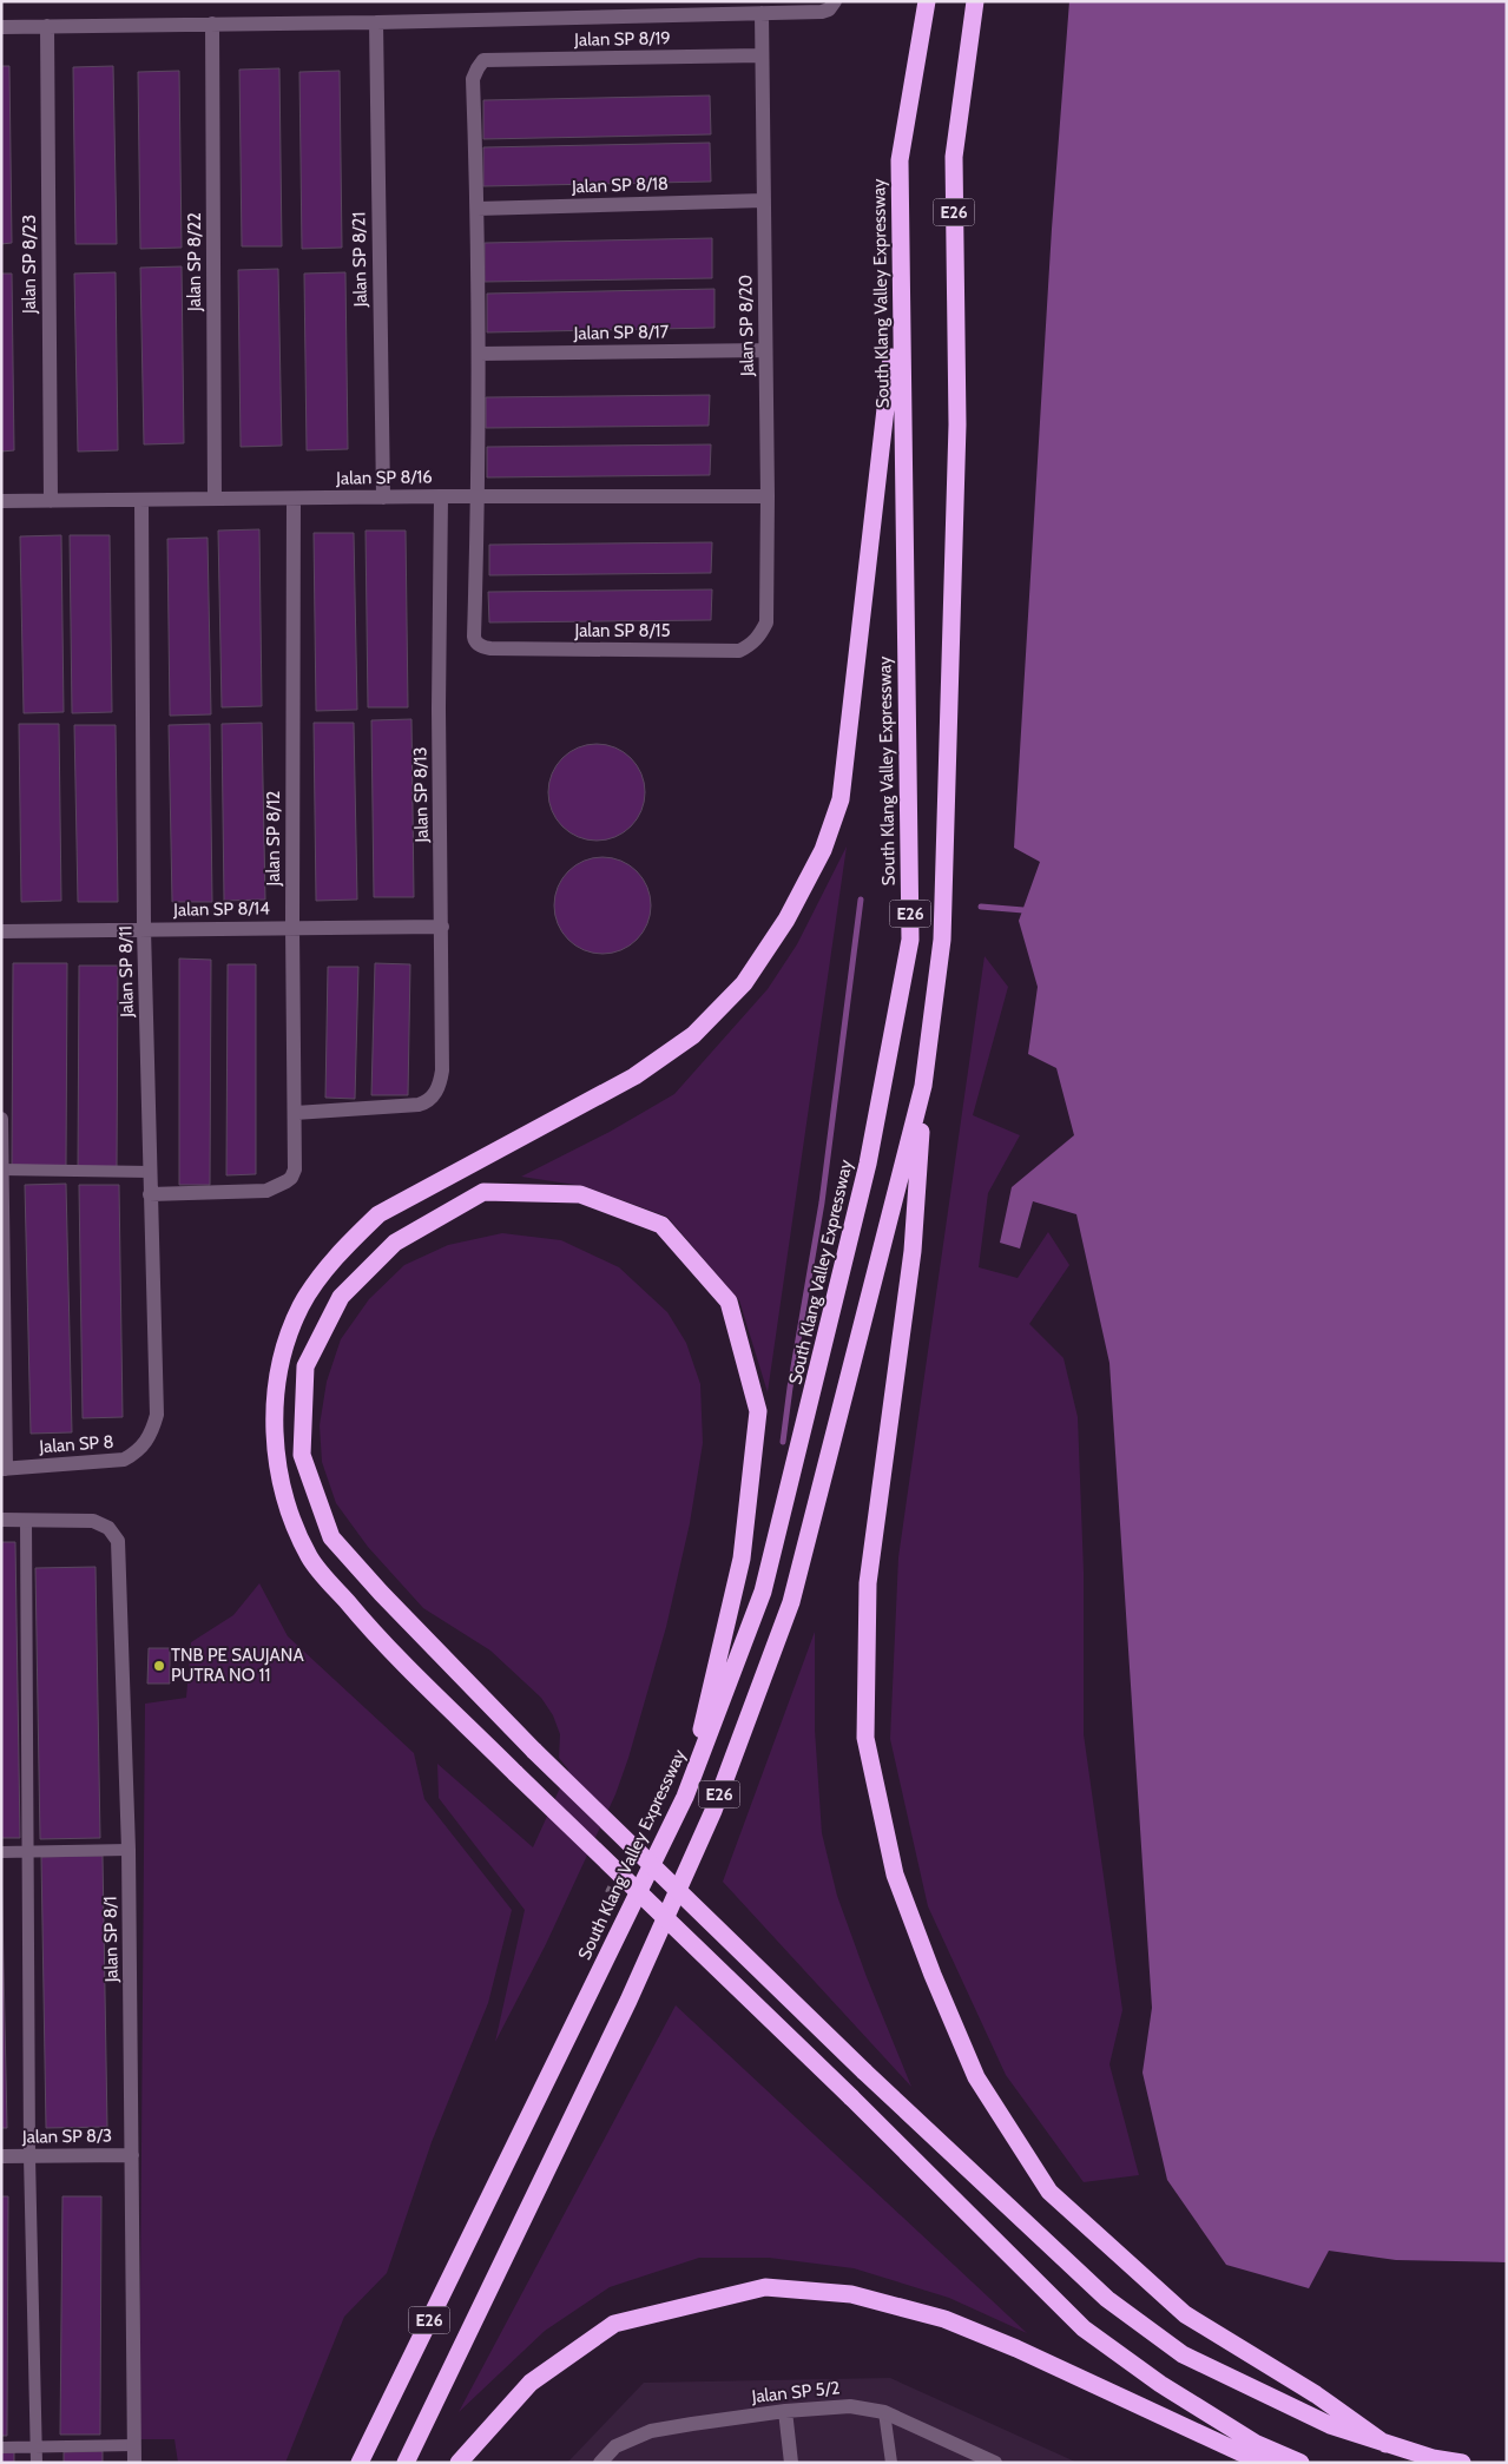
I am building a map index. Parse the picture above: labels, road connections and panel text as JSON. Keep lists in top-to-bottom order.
{
  "streets": {
    "highway": ["E26", "South Klang Valley Expressway"],
    "street": [
      "Jalan SP 8/19",
      "Jalan SP 8/18",
      "Jalan SP 8/21",
      "Jalan SP 8/22",
      "Jalan SP 8/23",
      "Jalan SP 8/20",
      "Jalan SP 8/17",
      "Jalan SP 8/16",
      "Jalan SP 8/15",
      "Jalan SP 8/13",
      "Jalan SP 8/12",
      "Jalan SP 8/14",
      "Jalan SP 8/11",
      "Jalan SP 8",
      "Jalan SP 8/1",
      "Jalan SP 8/3",
      "Jalan SP 5/2"
    ]
  },
  "crossings": [
    ["Jalan SP 8/19", "Jalan SP 8/18"],
    ["Jalan SP 8/19", "Jalan SP 8/20"],
    ["Jalan SP 8/18", "Jalan SP 8/20"],
    ["Jalan SP 8/21", "Jalan SP 8/16"],
    ["Jalan SP 8/22", "Jalan SP 8/16"],
    ["Jalan SP 8/23", "Jalan SP 8/16"],
    ["Jalan SP 8/20", "Jalan SP 8/17"],
    ["Jalan SP 8/20", "Jalan SP 8/16"],
    ["Jalan SP 8/20", "Jalan SP 8/15"],
    ["Jalan SP 8/16", "Jalan SP 8/15"],
    ["Jalan SP 8/16", "Jalan SP 8/13"],
    ["Jalan SP 8/16", "Jalan SP 8/12"],
    ["Jalan SP 8/16", "Jalan SP 8/11"],
    ["Jalan SP 8/13", "Jalan SP 8/12"],
    ["Jalan SP 8/13", "Jalan SP 8/14"],
    ["Jalan SP 8/12", "Jalan SP 8/14"],
    ["Jalan SP 8/12", "Jalan SP 8/11"],
    ["Jalan SP 8/14", "Jalan SP 8/11"],
    ["Jalan SP 8/11", "Jalan SP 8"],
    ["Jalan SP 8/1", "Jalan SP 8/3"]
  ],
  "places": ["TNB PE SAUJANA PUTRA NO 11"]
}
